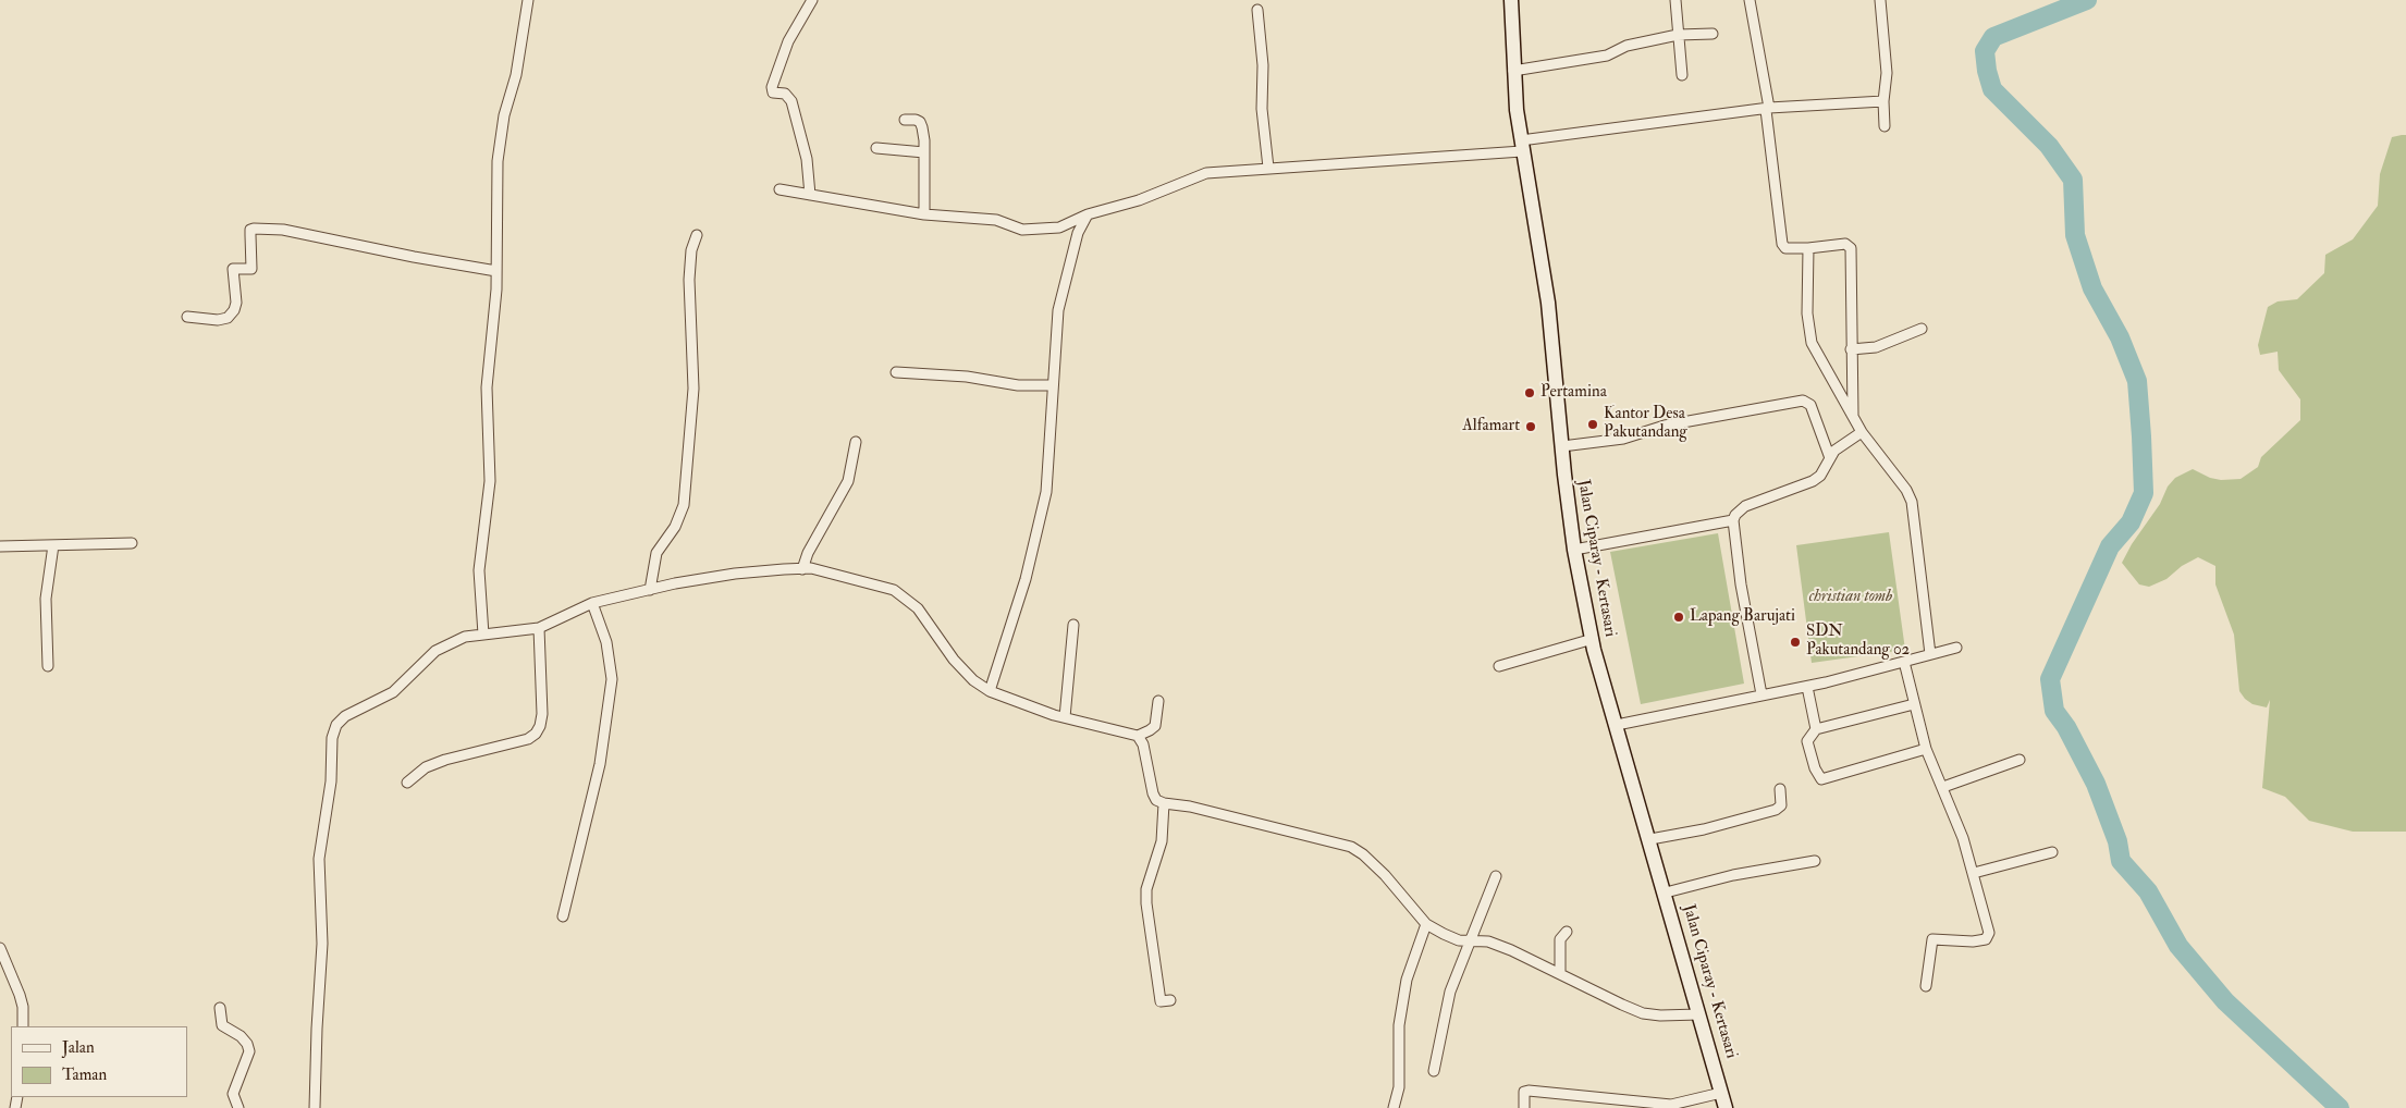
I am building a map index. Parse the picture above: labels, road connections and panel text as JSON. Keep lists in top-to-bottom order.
{
  "streets": {
    "main road": ["Jalan Ciparay - Kertasari"]
  },
  "parks": ["christian tomb"],
  "places": [
    "Pertamina",
    "Kantor Desa Pakutandang",
    "Alfamart",
    "Lapang Barujati",
    "SDN Pakutandang 02"
  ],
  "legend": ["Jalan", "Taman"]
}
